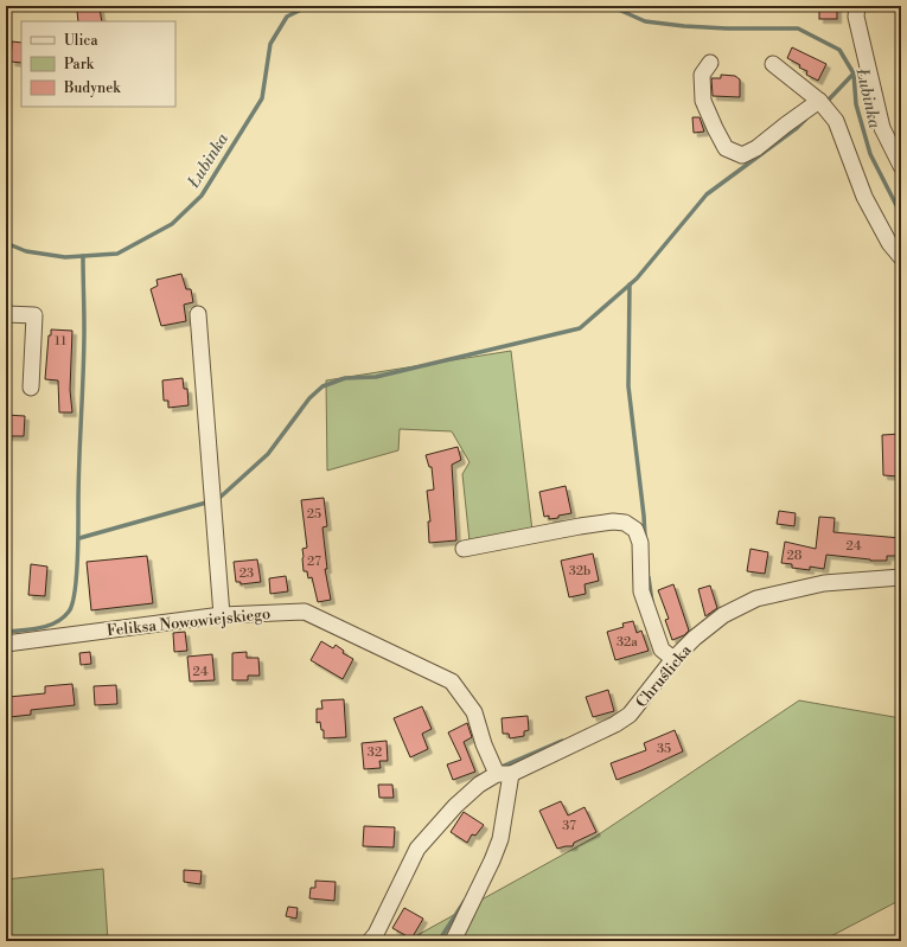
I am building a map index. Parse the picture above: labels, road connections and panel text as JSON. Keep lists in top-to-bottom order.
{
  "streets": {
    "street": ["Feliksa Nowowiejskiego", "Chruślicka"]
  },
  "crossings": [
    ["Feliksa Nowowiejskiego", "Chruślicka"]
  ],
  "water": ["Łubinka"],
  "house_numbers": [
    "11",
    "25",
    "24",
    "28",
    "27",
    "32b",
    "23",
    "32a",
    "24",
    "35",
    "32",
    "37"
  ],
  "legend": ["Ulica", "Park", "Budynek"]
}
